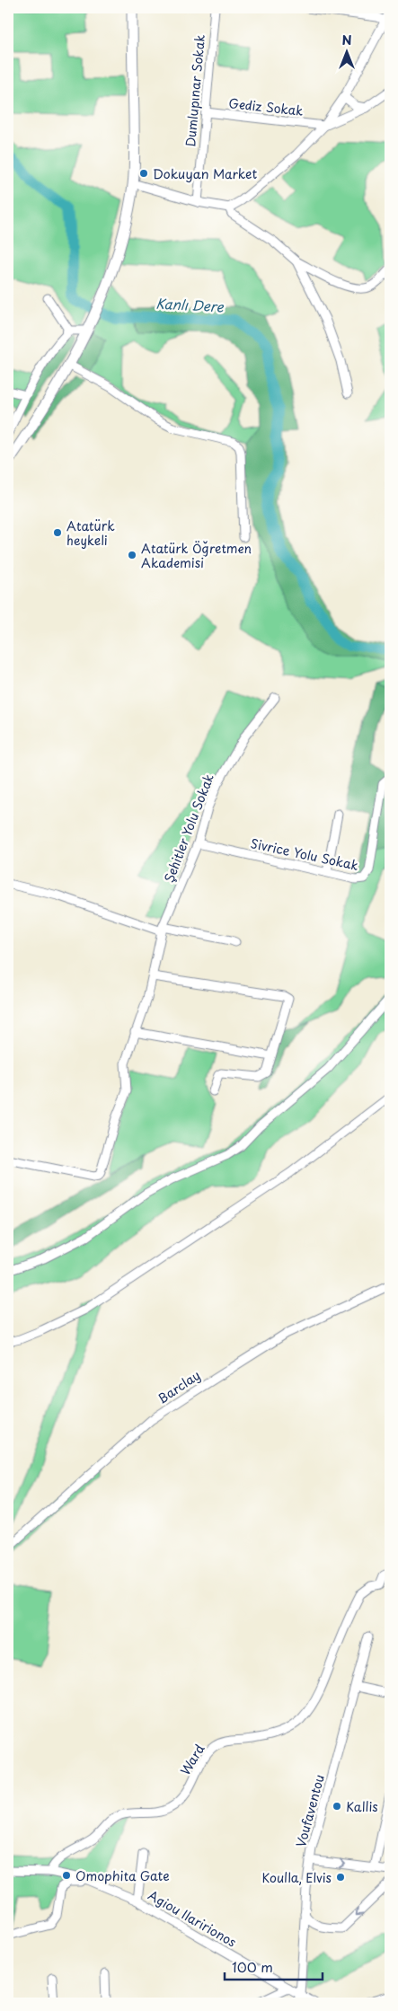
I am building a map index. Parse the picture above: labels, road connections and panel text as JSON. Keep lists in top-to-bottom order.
{
  "streets": {
    "street": [
      "Dumlupınar Sokak",
      "Gediz Sokak",
      "Şehitler Yolu Sokak",
      "Sivrice Yolu Sokak",
      "Barclay",
      "Ward",
      "Voufaventou",
      "Agiou Ilaririonos"
    ]
  },
  "crossings": [
    ["Dumlupınar Sokak", "Gediz Sokak"],
    ["Şehitler Yolu Sokak", "Sivrice Yolu Sokak"],
    ["Ward", "Agiou Ilaririonos"],
    ["Voufaventou", "Agiou Ilaririonos"]
  ],
  "water": ["Kanlı Dere"],
  "places": [
    "Dokuyan Market",
    "Atatürk heykeli",
    "Atatürk Öğretmen Akademisi",
    "Kallis",
    "Omophita Gate",
    "Koulla, Elvis"
  ],
  "scale_bar": "100 m",
  "north": "top"
}
